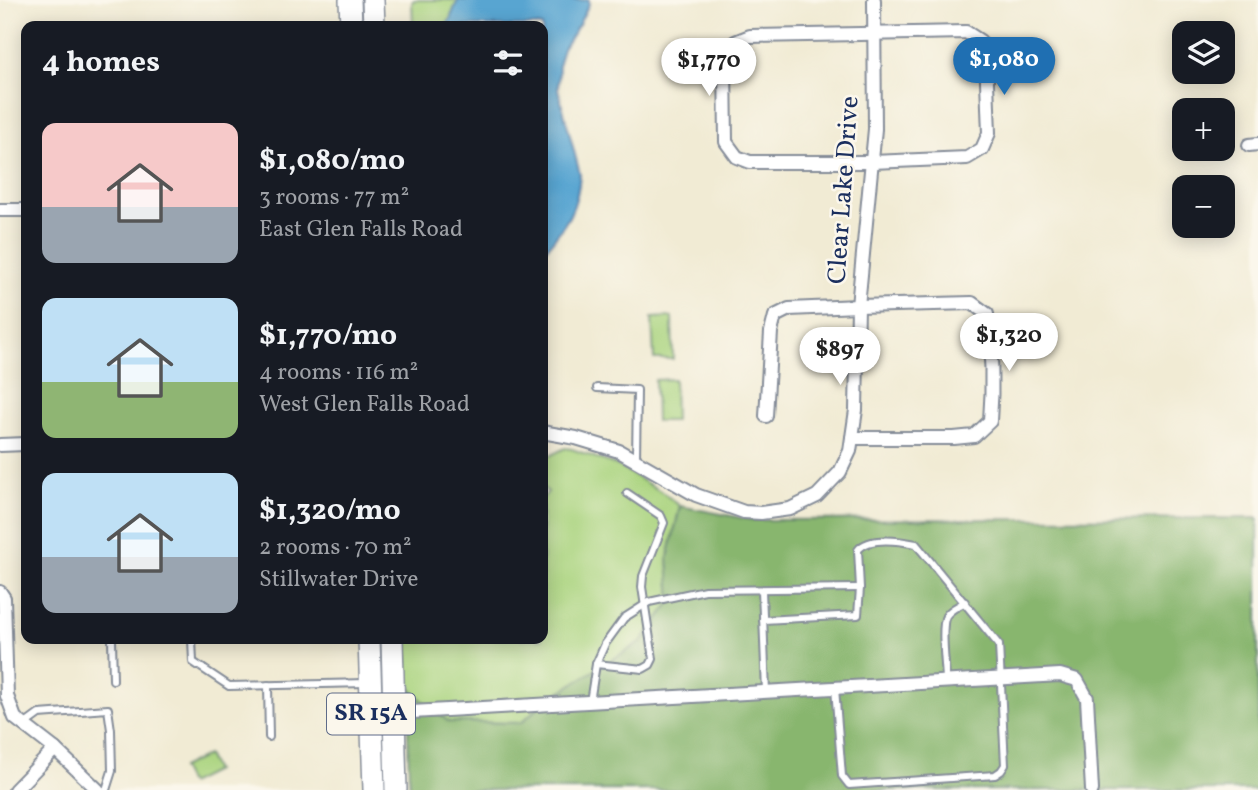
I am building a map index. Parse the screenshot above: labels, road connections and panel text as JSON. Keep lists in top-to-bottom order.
{
  "streets": {
    "highway": ["SR 15A"],
    "street": ["Clear Lake Drive"]
  },
  "page": {
    "map_buttons": ["+", "−"],
    "heading": "4 homes",
    "price": [
      "$1,080",
      "$1,770",
      "$1,320",
      "$897"
    ],
    "list": [
      {
        "name": "$1,080/mo",
        "note": "3 rooms · 77 m² · East Glen Falls Road"
      },
      {
        "name": "$1,770/mo",
        "note": "4 rooms · 116 m² · West Glen Falls Road"
      },
      {
        "name": "$1,320/mo",
        "note": "2 rooms · 70 m² · Stillwater Drive"
      }
    ]
  }
}
